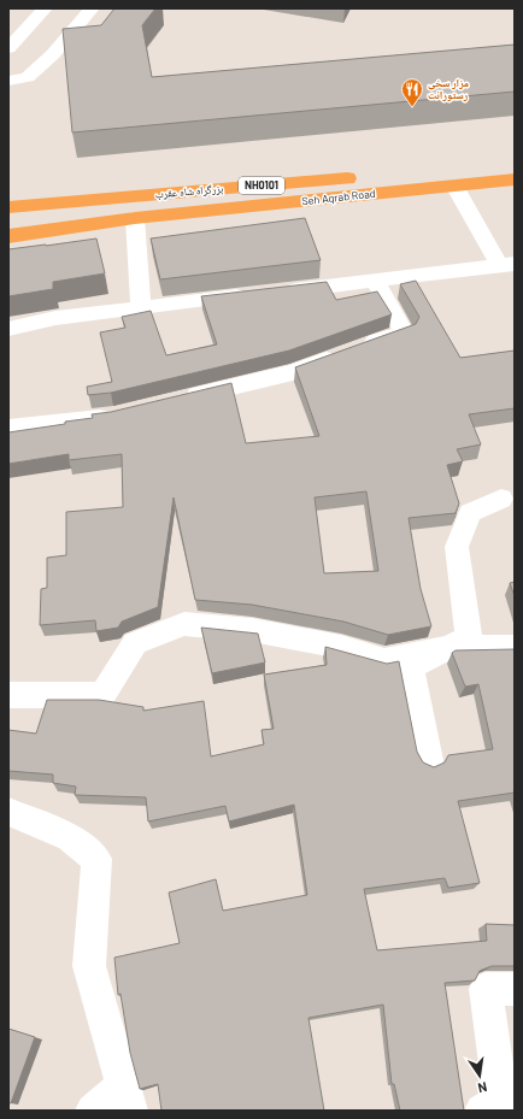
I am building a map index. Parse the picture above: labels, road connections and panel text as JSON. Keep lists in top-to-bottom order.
{
  "streets": {
    "highway": ["NH0101", "بزرگراه شاه عقرب", "Seh Aqrab Road"]
  },
  "crossings": [
    ["NH0101", "Seh Aqrab Road"]
  ],
  "places": {
    "restaurant": ["مزار سخی رستورانت"]
  },
  "north": "bottom"
}
